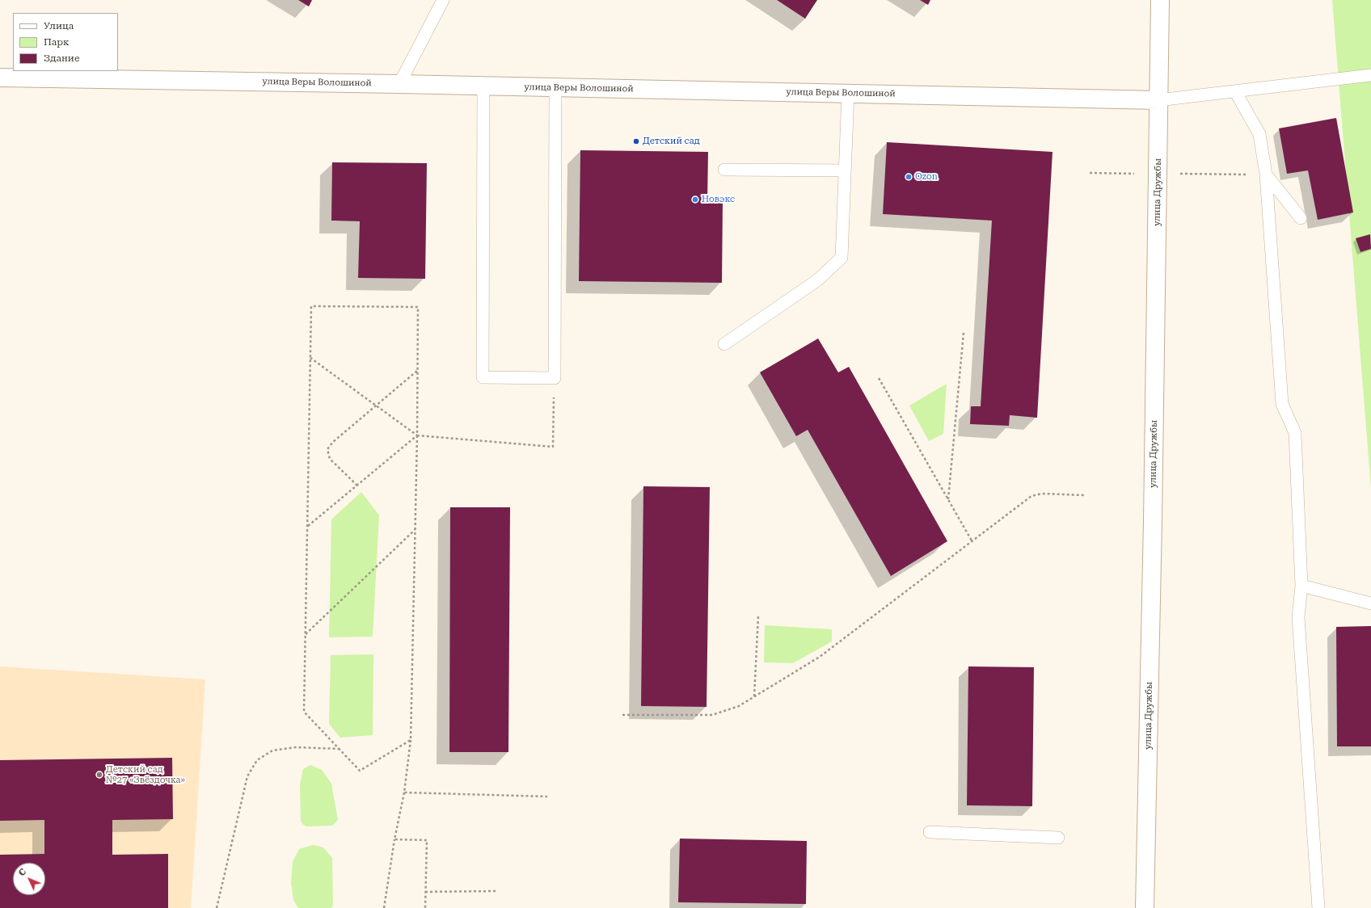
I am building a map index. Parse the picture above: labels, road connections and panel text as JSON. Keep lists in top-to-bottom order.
{
  "streets": {
    "street": ["улица Веры Волошиной", "улица Дружбы"]
  },
  "crossings": [
    ["улица Веры Волошиной", "улица Дружбы"]
  ],
  "places": [
    "Детский сад",
    "Ozon",
    "Новэкс",
    "Детский сад №27 «Звёздочка»"
  ],
  "legend": ["Улица", "Парк", "Здание"],
  "north": "top left"
}
